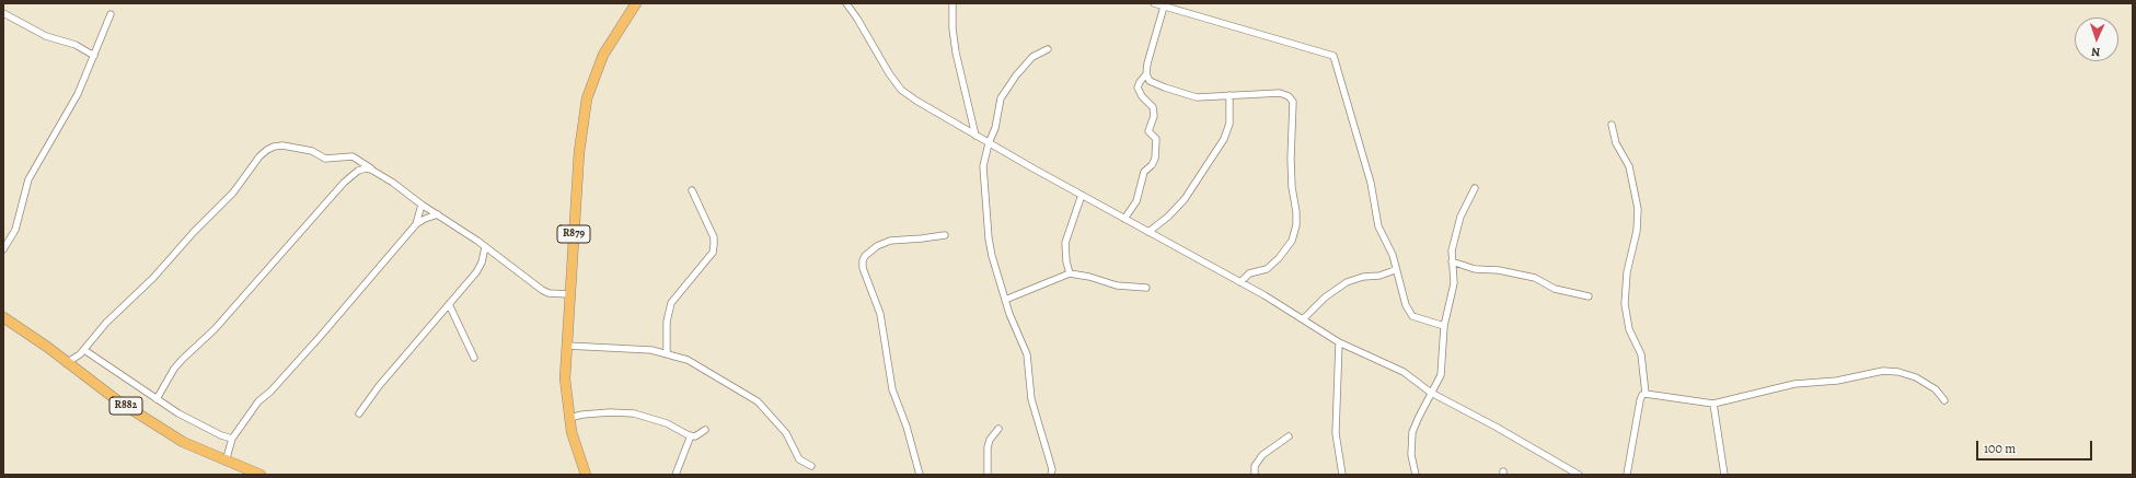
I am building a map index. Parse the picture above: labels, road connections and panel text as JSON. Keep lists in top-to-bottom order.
{
  "streets": {
    "main road": ["R879", "R882"]
  },
  "scale_bar": "100 m",
  "north": "bottom"
}
